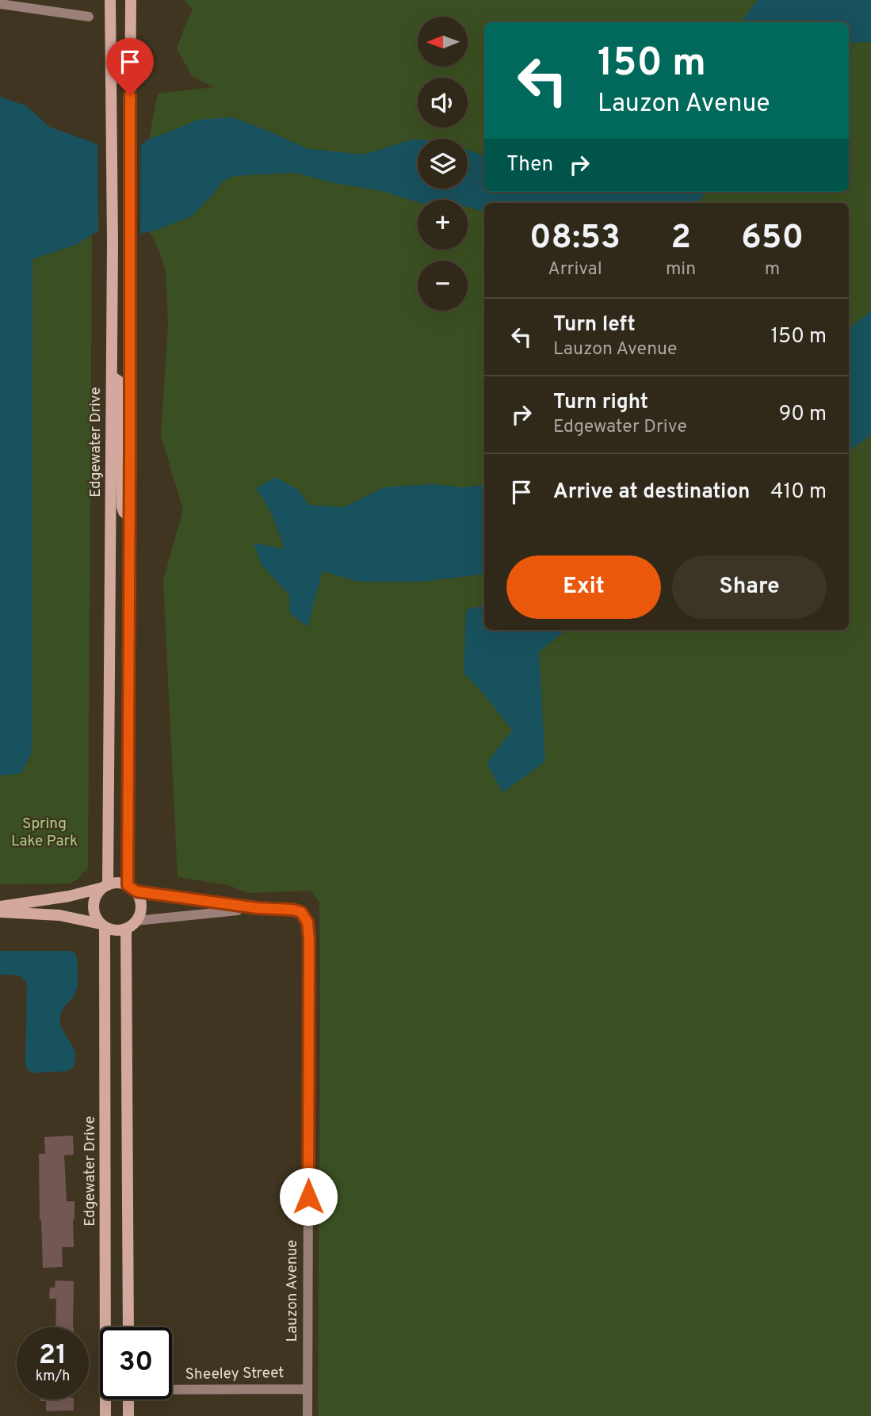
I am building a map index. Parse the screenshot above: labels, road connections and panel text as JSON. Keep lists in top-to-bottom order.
{
  "streets": {
    "street": ["Edgewater Drive", "Lauzon Avenue", "Sheeley Street"]
  },
  "crossings": [
    ["Edgewater Drive", "Lauzon Avenue"],
    ["Lauzon Avenue", "Sheeley Street"]
  ],
  "parks": ["Spring Lake Park"],
  "north": "left",
  "page": {
    "map_buttons": ["+", "−"],
    "turn": ["150 m", "Lauzon Avenue"],
    "then": "Then",
    "eta": [
      "08:53",
      "Arrival",
      "2",
      "min",
      "650",
      "m"
    ],
    "list": [
      {
        "name": "Turn left",
        "note": "Lauzon Avenue",
        "value": "150 m"
      },
      {
        "name": "Turn right",
        "note": "Edgewater Drive",
        "value": "90 m"
      },
      {
        "name": "Arrive at destination",
        "value": "410 m"
      }
    ],
    "buttons": ["Exit", "Share"],
    "speed": "21 km/h",
    "limit": "30"
  }
}
